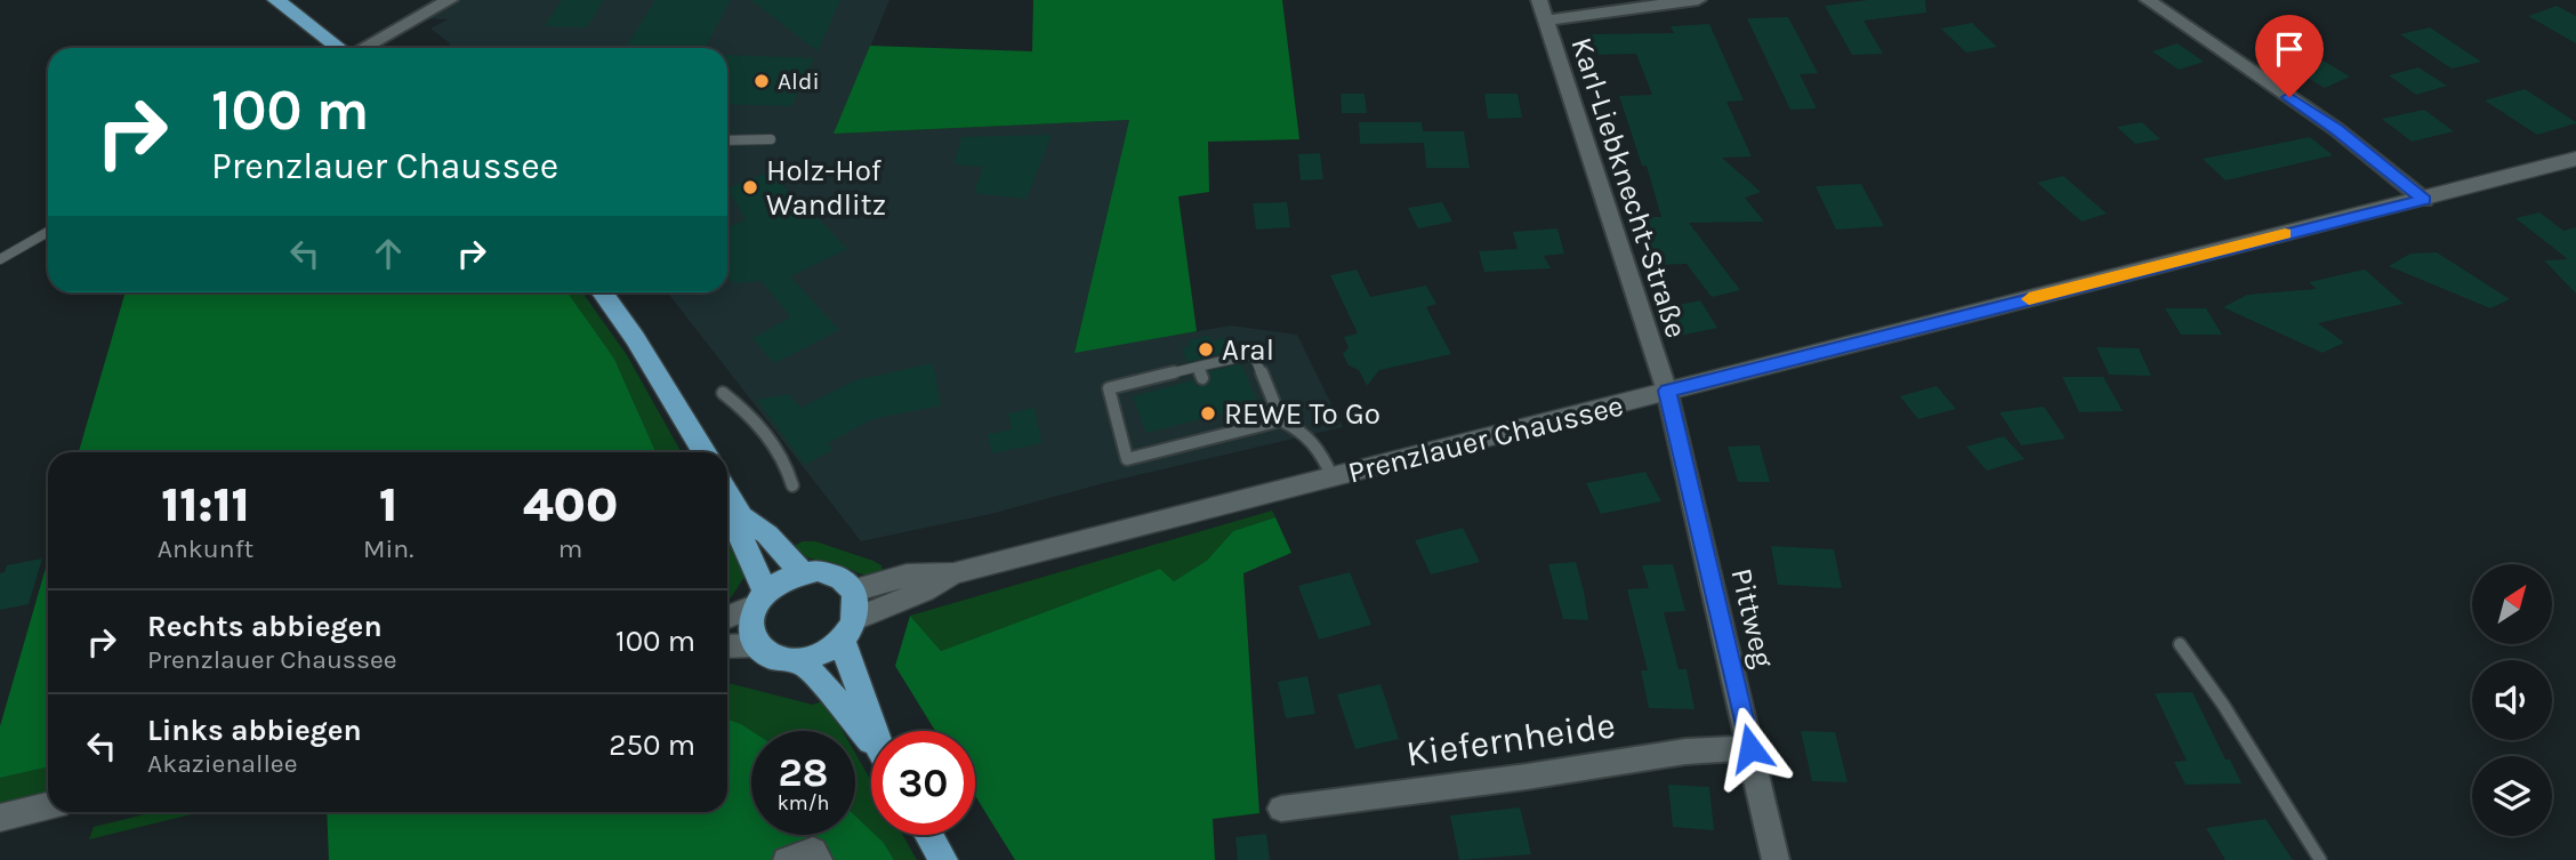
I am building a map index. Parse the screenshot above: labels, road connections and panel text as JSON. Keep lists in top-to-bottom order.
{
  "streets": {
    "main road": ["Prenzlauer Chaussee"],
    "street": ["Karl-Liebknecht-Straße", "Pittweg", "Kiefernheide"]
  },
  "crossings": [
    ["Karl-Liebknecht-Straße", "Prenzlauer Chaussee"],
    ["Karl-Liebknecht-Straße", "Pittweg"],
    ["Prenzlauer Chaussee", "Pittweg"],
    ["Pittweg", "Kiefernheide"]
  ],
  "places": [
    "Aldi",
    "Holz-Hof Wandlitz",
    "Aral",
    "REWE To Go"
  ],
  "north": "top right",
  "page": {
    "turn": ["100 m", "Prenzlauer Chaussee"],
    "eta": [
      "11:11",
      "Ankunft",
      "1",
      "Min.",
      "400",
      "m"
    ],
    "list": [
      {
        "name": "Rechts abbiegen",
        "note": "Prenzlauer Chaussee",
        "value": "100 m"
      },
      {
        "name": "Links abbiegen",
        "note": "Akazienallee",
        "value": "250 m"
      }
    ],
    "speed": "28 km/h",
    "limit": "30"
  }
}
